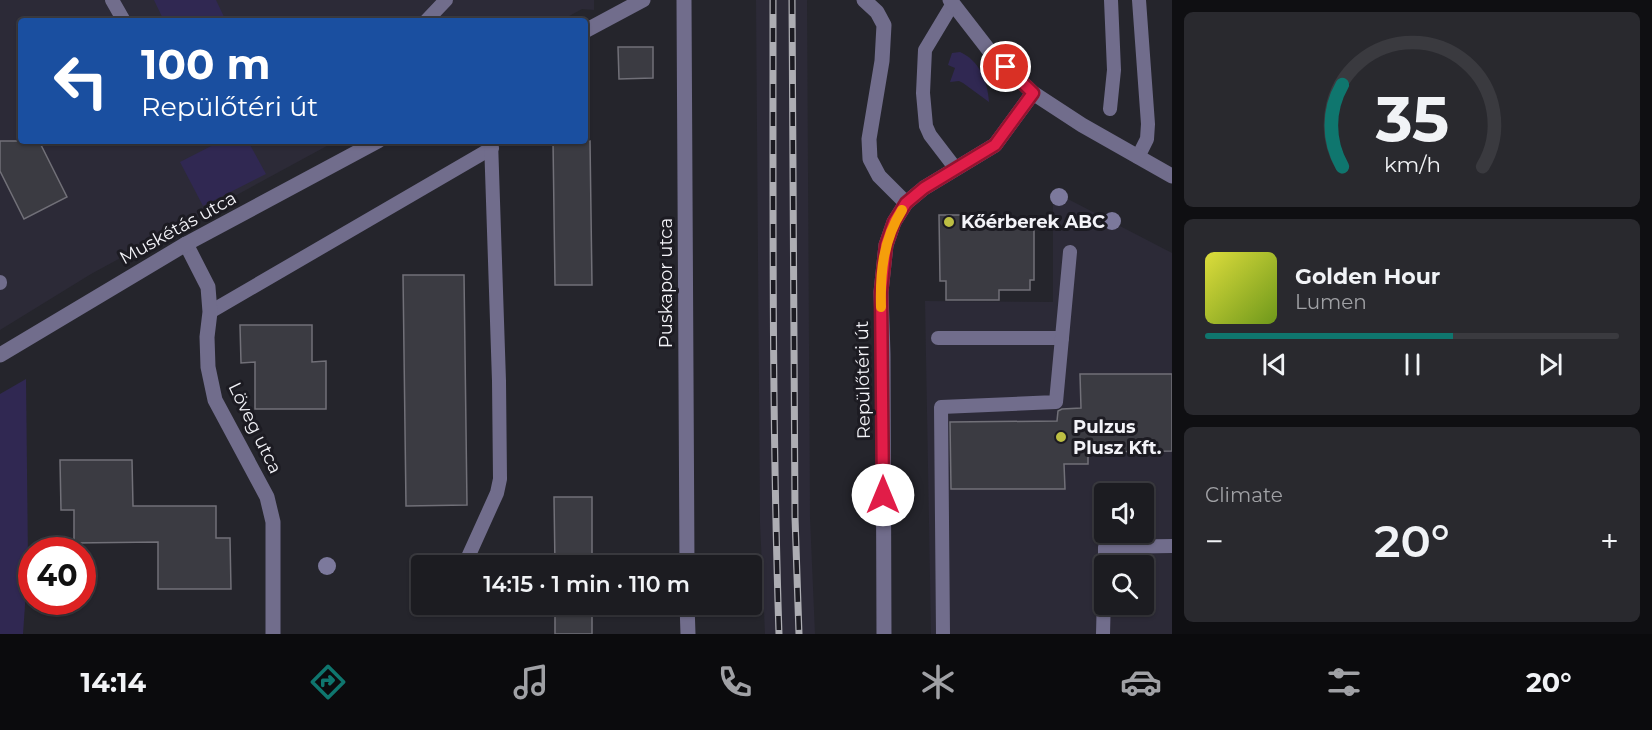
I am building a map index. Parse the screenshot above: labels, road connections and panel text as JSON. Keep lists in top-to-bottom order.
{
  "streets": {
    "street": [
      "Muskétás utca",
      "Puskapor utca",
      "Repülőtéri út",
      "Löveg utca"
    ]
  },
  "crossings": [
    ["Muskétás utca", "Löveg utca"]
  ],
  "places": ["Kőérberek ABC", "Pulzus Plusz Kft."],
  "page": {
    "turn": ["100 m", "Repülőtéri út"],
    "song": ["Golden Hour", "Lumen"],
    "tile": "Climate",
    "heat": ["−", "20°", "+"],
    "limit": "40",
    "trip": "14:15 · 1 min · 110 m",
    "tabs": ["14:14", "20°"],
    "gauge": ["35", "km/h"]
  }
}
